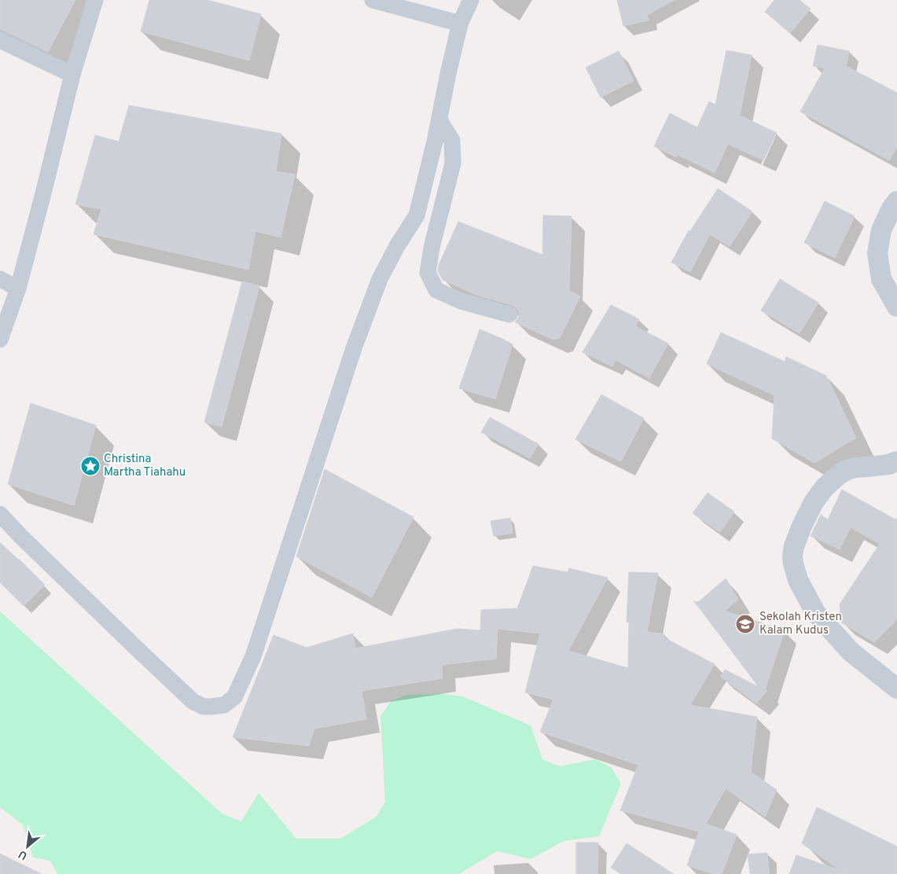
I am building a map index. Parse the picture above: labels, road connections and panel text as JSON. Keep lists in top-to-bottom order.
{
  "places": {
    "place": ["Christina Martha Tiahahu"],
    "school or university": ["Sekolah Kristen Kalam Kudus"]
  },
  "north": "bottom left"
}
